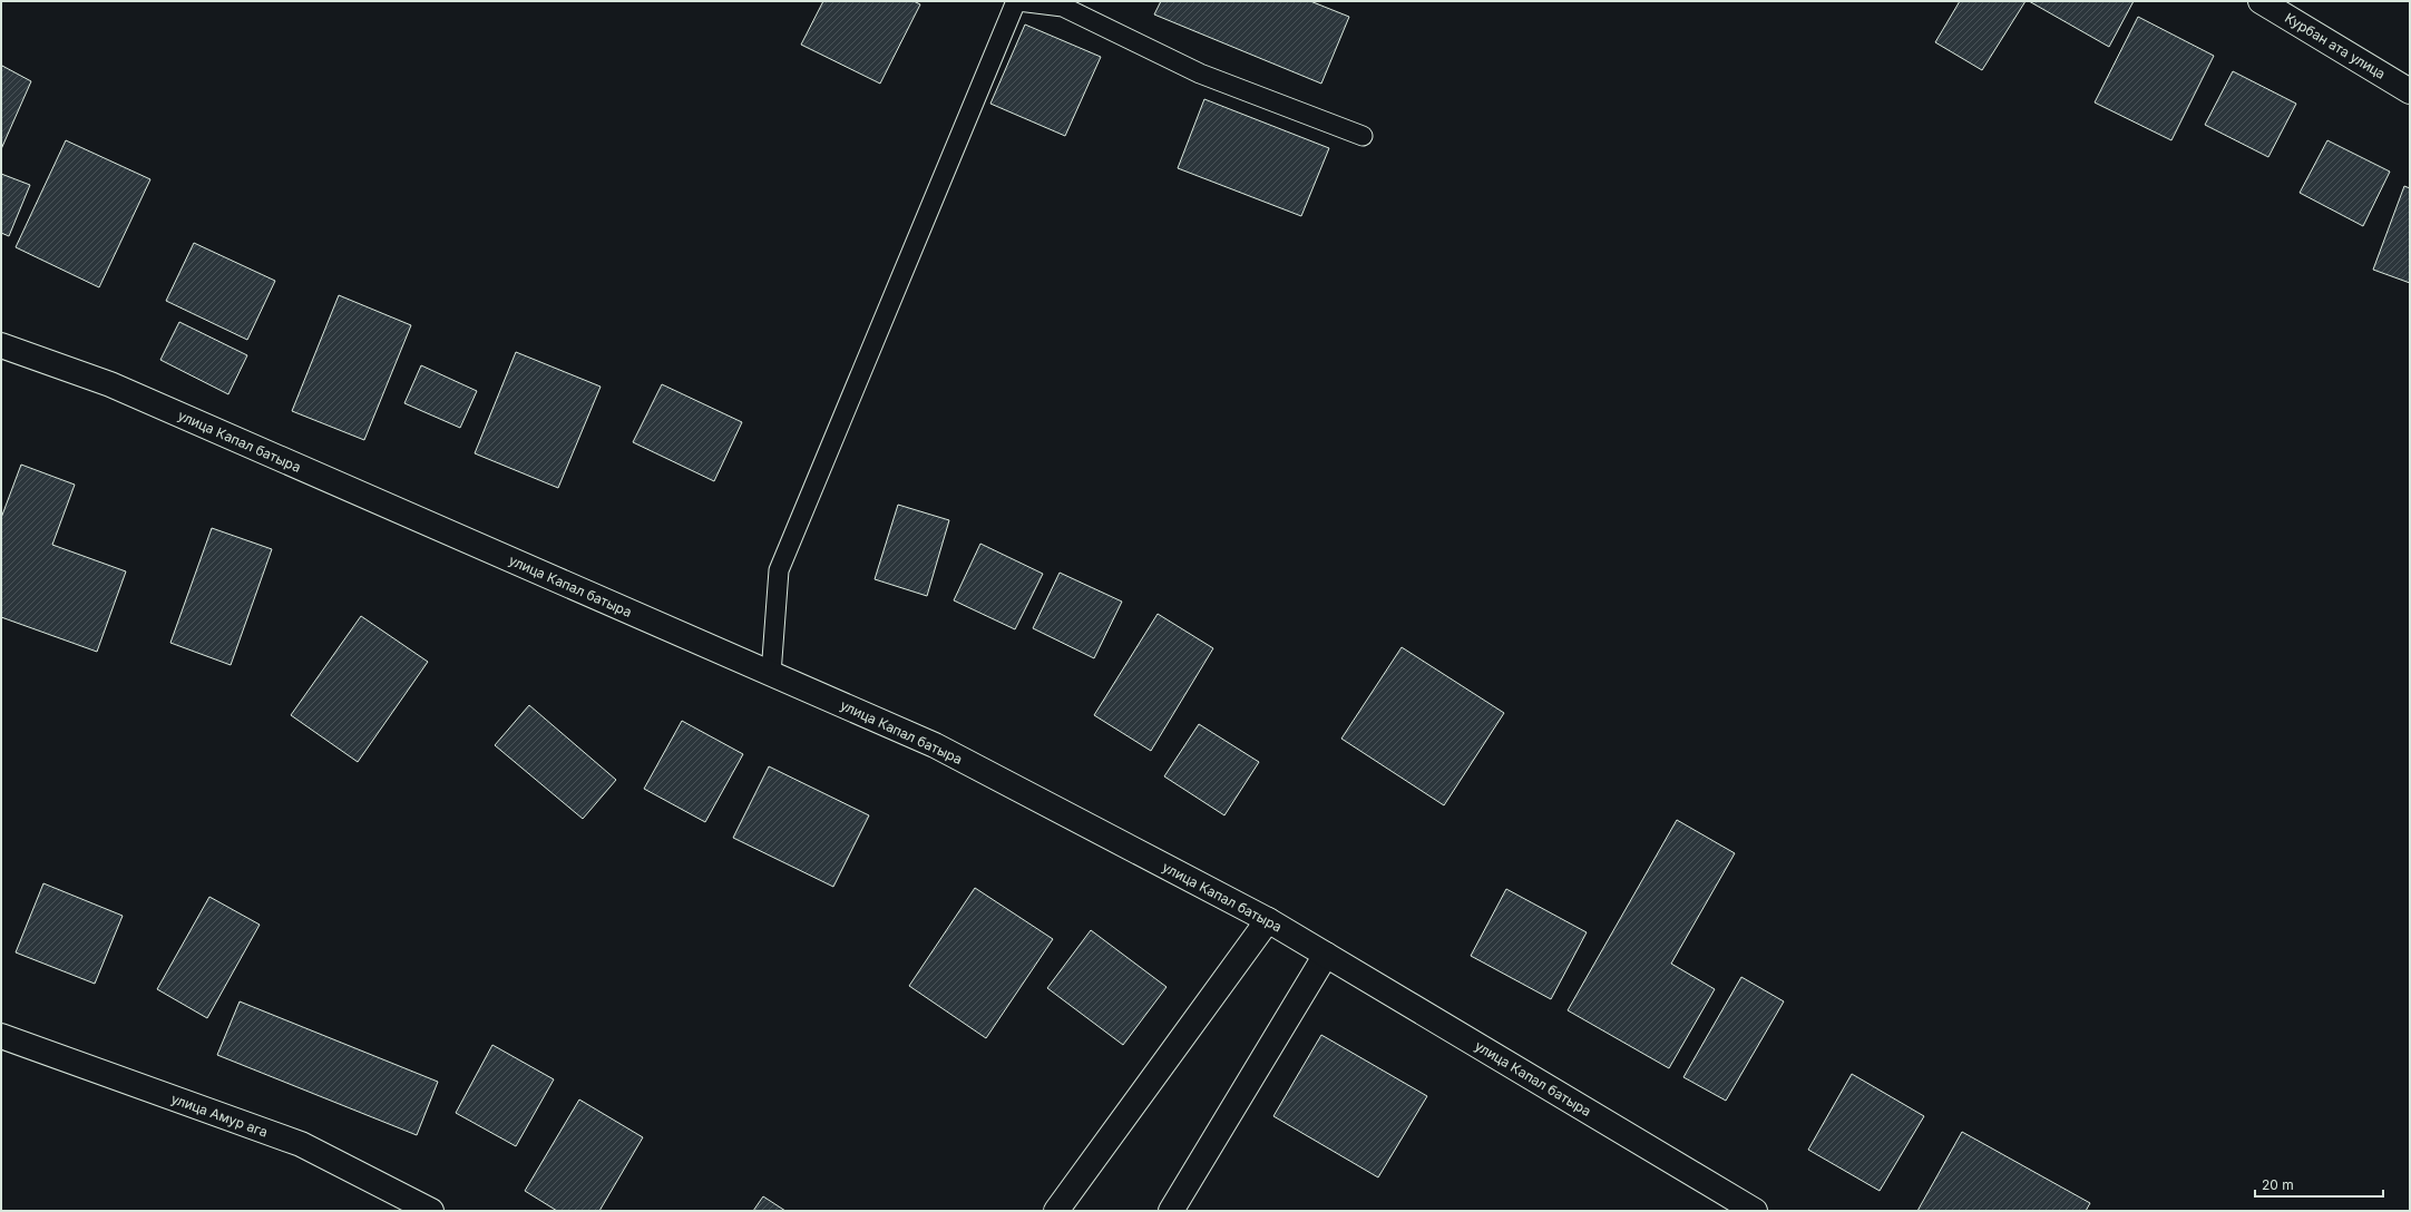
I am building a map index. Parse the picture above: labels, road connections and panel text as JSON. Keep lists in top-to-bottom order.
{
  "streets": {
    "main road": ["Курбан ата улица", "улица Капал батыра", "улица Амур ага"]
  },
  "scale_bar": "20 m"
}
